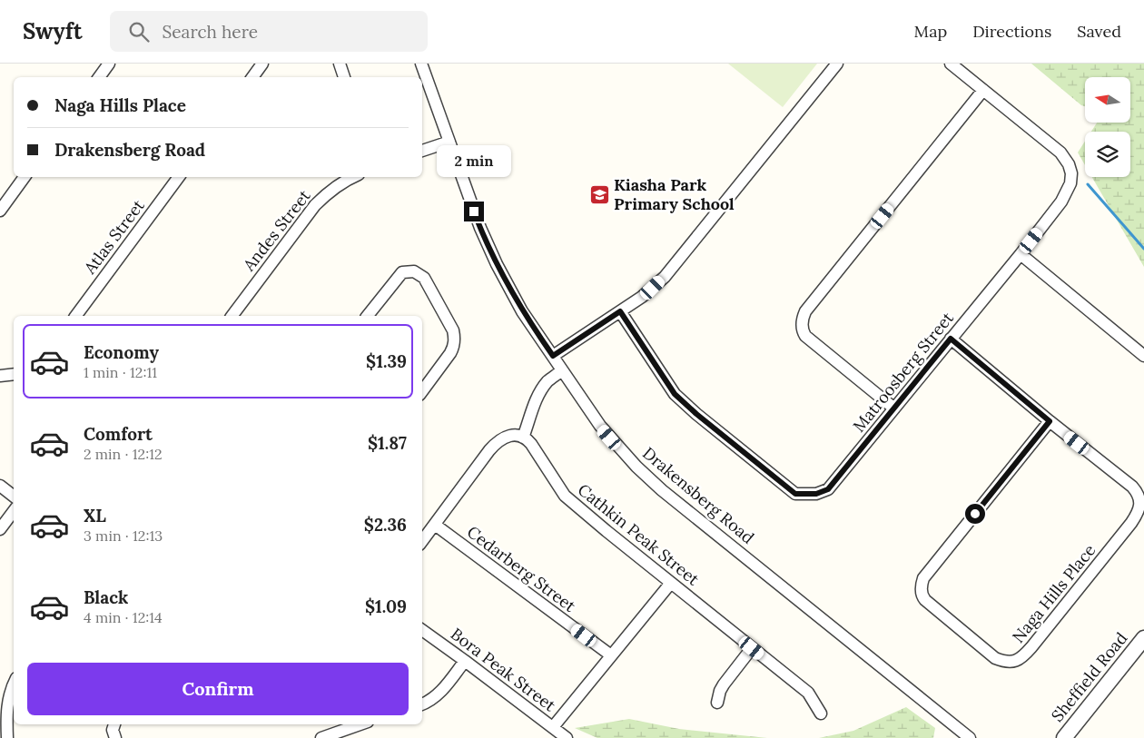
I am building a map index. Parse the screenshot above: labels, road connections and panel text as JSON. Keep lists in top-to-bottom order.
{
  "streets": {
    "street": [
      "Andes Street",
      "Atlas Street",
      "Matroosberg Street",
      "Drakensberg Road",
      "Cathkin Peak Street",
      "Cedarberg Street",
      "Naga Hills Place",
      "Bora Peak Street",
      "Sheffield Road"
    ]
  },
  "crossings": [
    ["Matroosberg Street", "Naga Hills Place"]
  ],
  "places": {
    "school or university": ["Kiasha Park Primary School"]
  },
  "north": "left",
  "page": {
    "header": "Swyft",
    "search": "Search here",
    "nav": ["Map", "Directions", "Saved"],
    "banner": ["Naga Hills Place", "Drakensberg Road"],
    "bubble": "2 min",
    "list": [
      {
        "name": "Economy",
        "note": "1 min · 12:11",
        "value": "$1.39"
      },
      {
        "name": "Comfort",
        "note": "2 min · 12:12",
        "value": "$1.87"
      },
      {
        "name": "XL",
        "note": "3 min · 12:13",
        "value": "$2.36"
      },
      {
        "name": "Black",
        "note": "4 min · 12:14",
        "value": "$1.09"
      }
    ],
    "buttons": "Confirm"
  }
}
